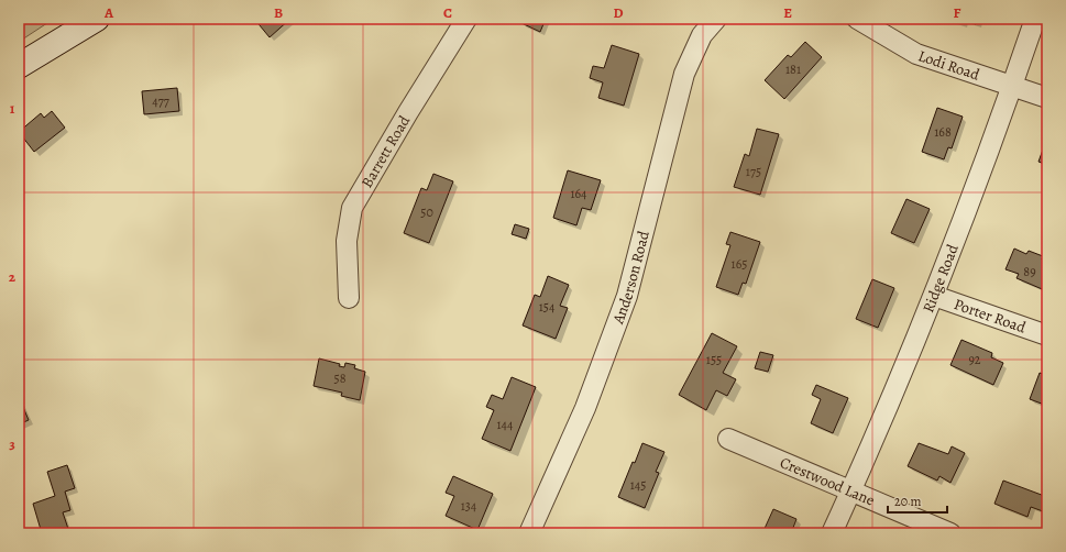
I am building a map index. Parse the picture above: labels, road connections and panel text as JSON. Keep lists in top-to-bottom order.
{
  "streets": {
    "street": [
      "Lodi Road",
      "Barrett Road",
      "Anderson Road",
      "Ridge Road",
      "Porter Road",
      "Crestwood Lane"
    ]
  },
  "crossings": [
    ["Lodi Road", "Ridge Road"],
    ["Ridge Road", "Porter Road"],
    ["Ridge Road", "Crestwood Lane"]
  ],
  "house_numbers": [
    "181",
    "477",
    "168",
    "175",
    "164",
    "50",
    "165",
    "89",
    "154",
    "155",
    "92",
    "58",
    "144",
    "145",
    "134"
  ],
  "scale_bar": "20 m",
  "grid": {
    "columns": [
      "A",
      "B",
      "C",
      "D",
      "E",
      "F"
    ],
    "rows": ["1", "2", "3"]
  }
}
